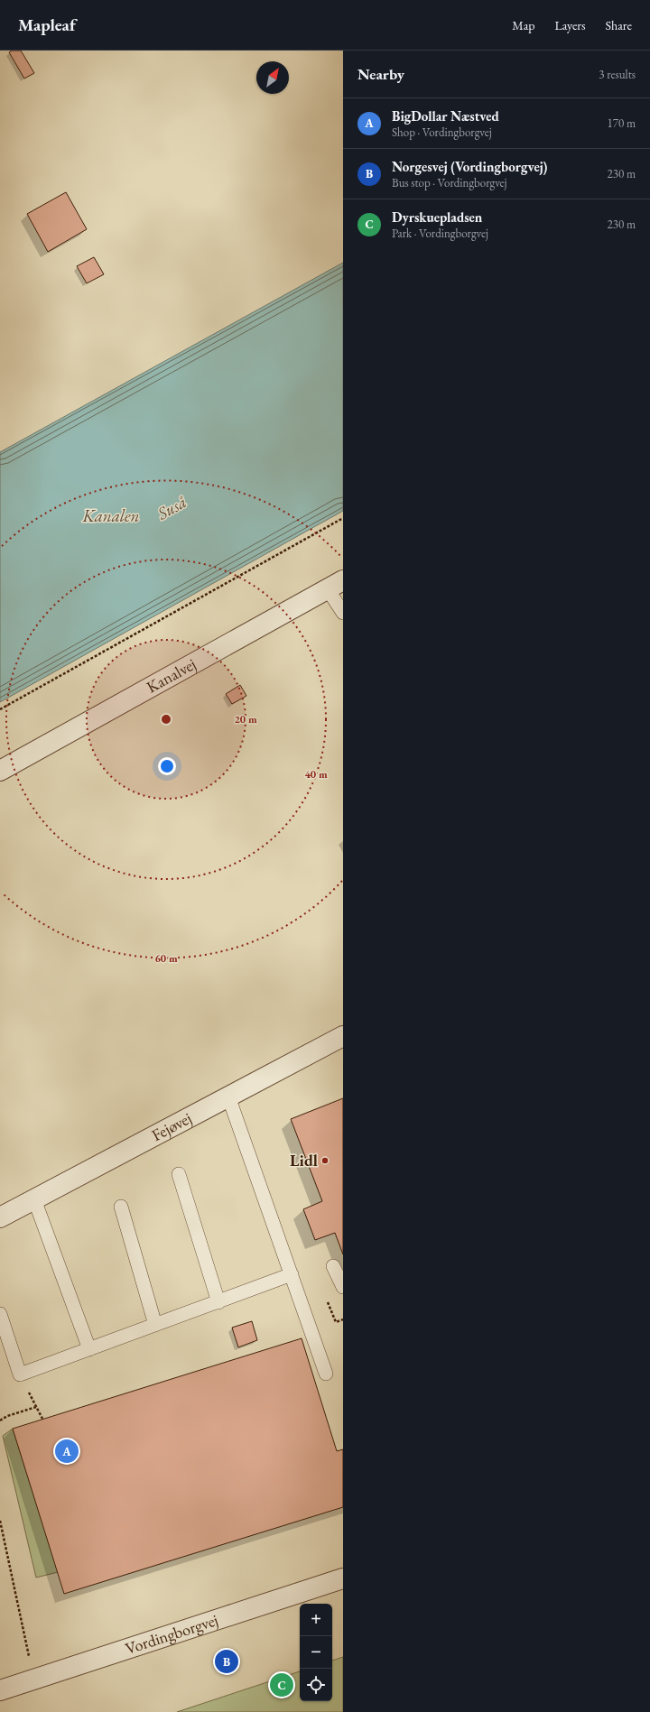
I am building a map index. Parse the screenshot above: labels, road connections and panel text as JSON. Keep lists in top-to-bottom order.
{
  "streets": {
    "street": ["Kanalvej", "Fejøvej", "Vordingborgvej"]
  },
  "water": ["Suså", "Kanalen"],
  "places": ["Lidl"],
  "north": "top right",
  "page": {
    "header": "Mapleaf",
    "nav": ["Map", "Layers", "Share"],
    "heading": ["Nearby", "3 results"],
    "list": [
      {
        "mark": "A",
        "name": "BigDollar Næstved",
        "note": "Shop · Vordingborgvej",
        "value": "170 m"
      },
      {
        "mark": "B",
        "name": "Norgesvej (Vordingborgvej)",
        "note": "Bus stop · Vordingborgvej",
        "value": "230 m"
      },
      {
        "mark": "C",
        "name": "Dyrskuepladsen",
        "note": "Park · Vordingborgvej",
        "value": "230 m"
      }
    ],
    "pins": ["A", "B", "C"],
    "map_buttons": ["+", "−"]
  },
  "rings": ["20 m", "40 m", "60 m"]
}
